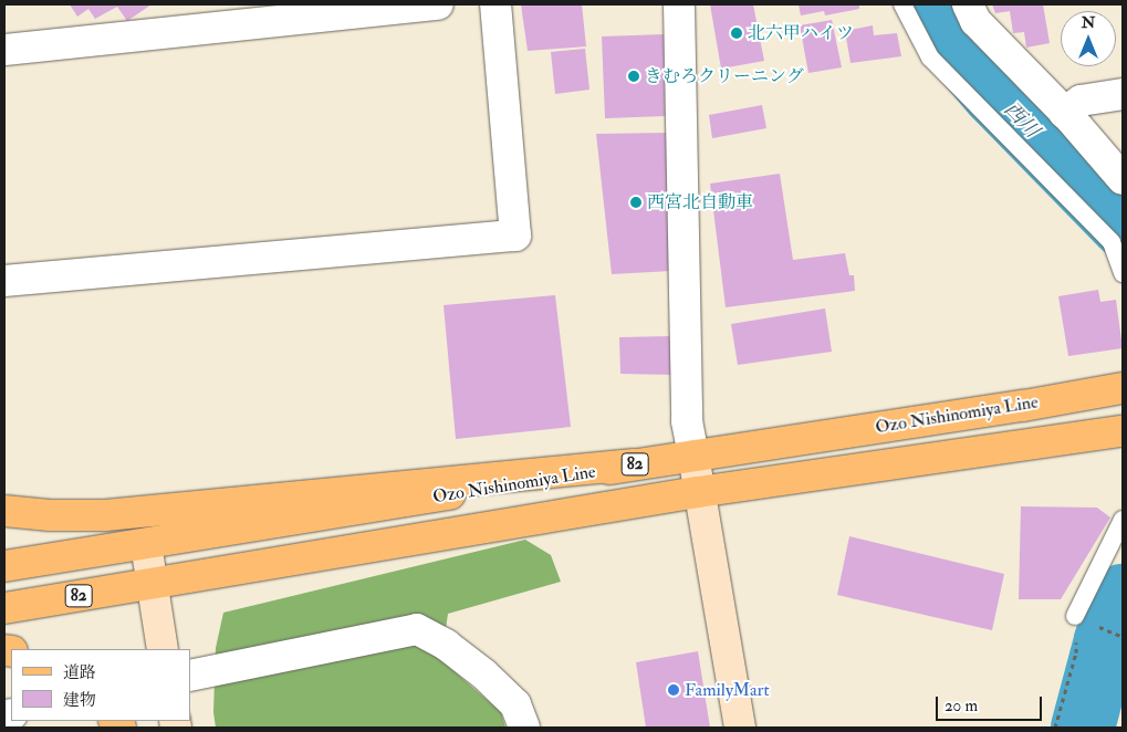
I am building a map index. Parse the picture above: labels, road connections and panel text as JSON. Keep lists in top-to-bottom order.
{
  "streets": {
    "main road": ["Ozo Nishinomiya Line", "82"]
  },
  "water": ["西川"],
  "places": [
    "北六甲ハイツ",
    "きむろクリーニング",
    "西宮北自動車",
    "FamilyMart"
  ],
  "legend": ["道路", "建物"],
  "scale_bar": "20 m",
  "north": "top"
}
